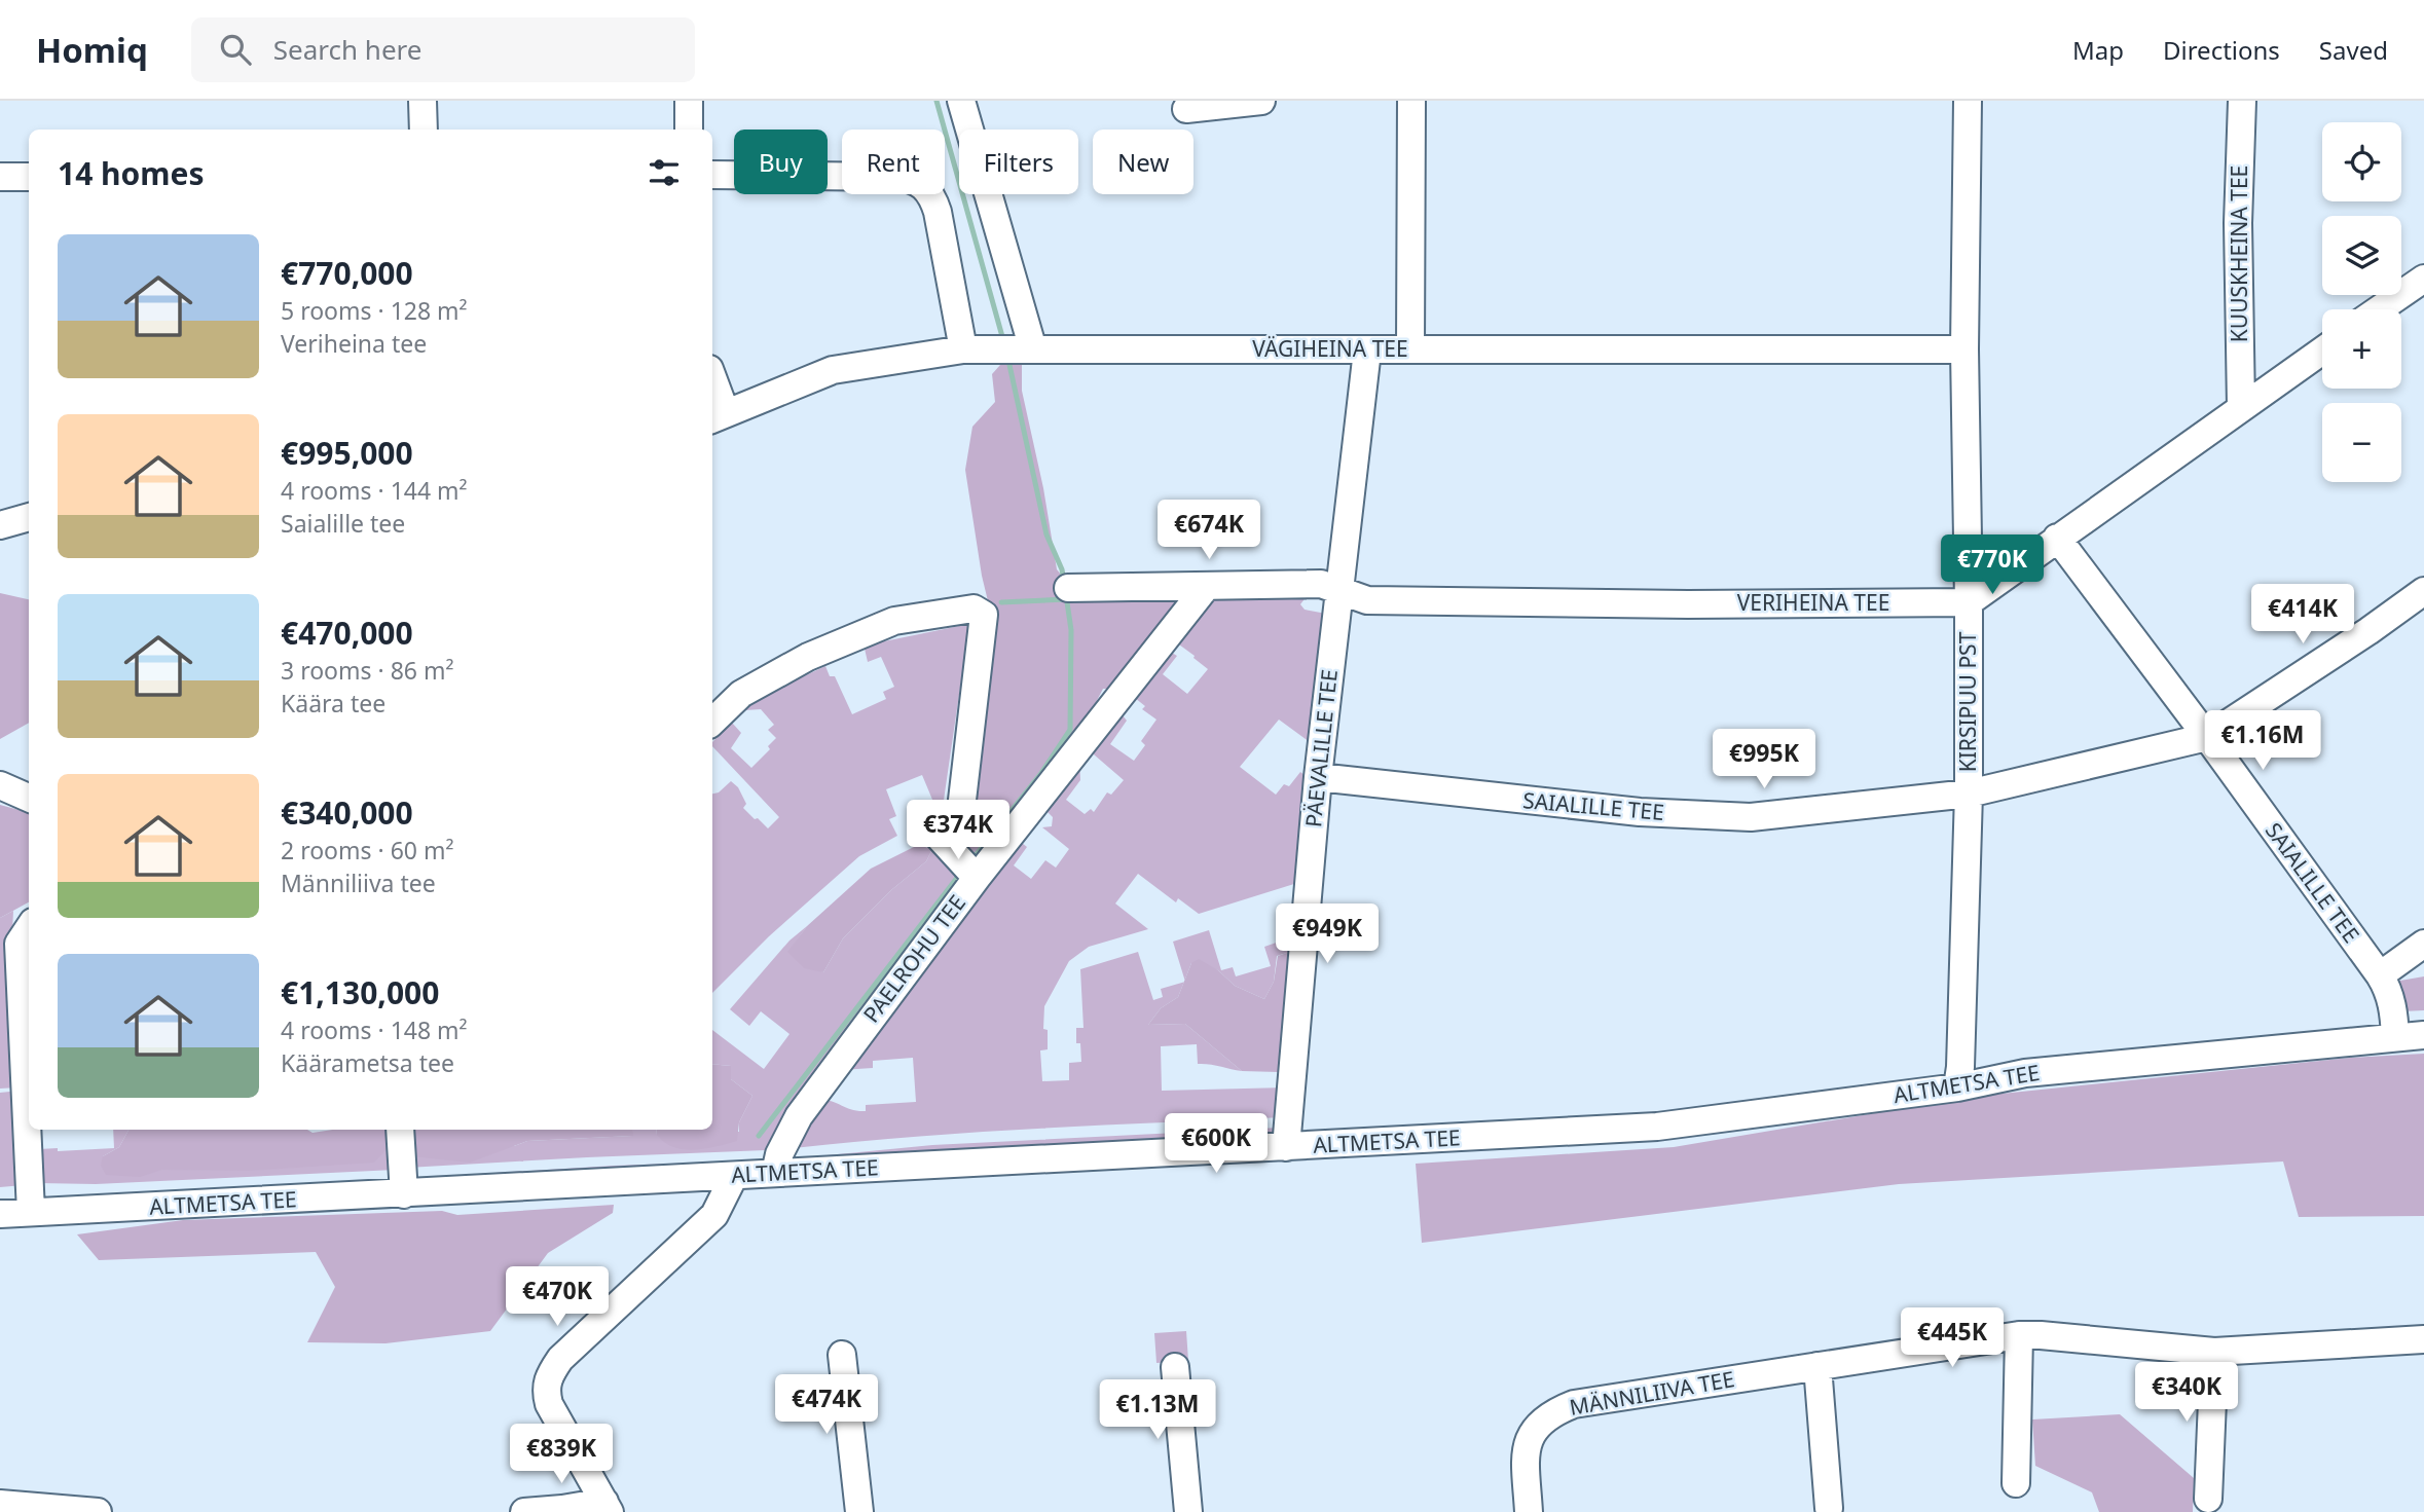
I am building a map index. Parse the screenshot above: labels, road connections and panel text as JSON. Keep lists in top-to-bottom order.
{
  "streets": {
    "street": [
      "KUUSKHEINA TEE",
      "VÄGIHEINA TEE",
      "VERIHEINA TEE",
      "KIRSIPUU PST",
      "PÄEVALILLE TEE",
      "SAIALILLE TEE",
      "PAELROHU TEE",
      "ALTMETSA TEE",
      "MÄNNILIIVA TEE"
    ]
  },
  "crossings": [
    ["VÄGIHEINA TEE", "KIRSIPUU PST"],
    ["VÄGIHEINA TEE", "PÄEVALILLE TEE"],
    ["VERIHEINA TEE", "KIRSIPUU PST"],
    ["VERIHEINA TEE", "PÄEVALILLE TEE"],
    ["KIRSIPUU PST", "SAIALILLE TEE"],
    ["KIRSIPUU PST", "ALTMETSA TEE"],
    ["PÄEVALILLE TEE", "SAIALILLE TEE"],
    ["PÄEVALILLE TEE", "ALTMETSA TEE"],
    ["SAIALILLE TEE", "ALTMETSA TEE"],
    ["PAELROHU TEE", "ALTMETSA TEE"]
  ],
  "page": {
    "header": "Homiq",
    "search": "Search here",
    "nav": ["Map", "Directions", "Saved"],
    "map_buttons": ["+", "−"],
    "chip": [
      "Buy",
      "Rent",
      "Filters",
      "New"
    ],
    "heading": "14 homes",
    "list": [
      {
        "name": "€770,000",
        "note": "5 rooms · 128 m² · Veriheina tee"
      },
      {
        "name": "€995,000",
        "note": "4 rooms · 144 m² · Saialille tee"
      },
      {
        "name": "€470,000",
        "note": "3 rooms · 86 m² · Käära tee"
      },
      {
        "name": "€340,000",
        "note": "2 rooms · 60 m² · Männiliiva tee"
      },
      {
        "name": "€1,130,000",
        "note": "4 rooms · 148 m² · Käärametsa tee"
      }
    ],
    "price": [
      "€674K",
      "€770K",
      "€414K",
      "€1.16M",
      "€995K",
      "€374K",
      "€949K",
      "€600K",
      "€470K",
      "€445K",
      "€340K",
      "€474K",
      "€1.13M",
      "€839K"
    ]
  }
}
